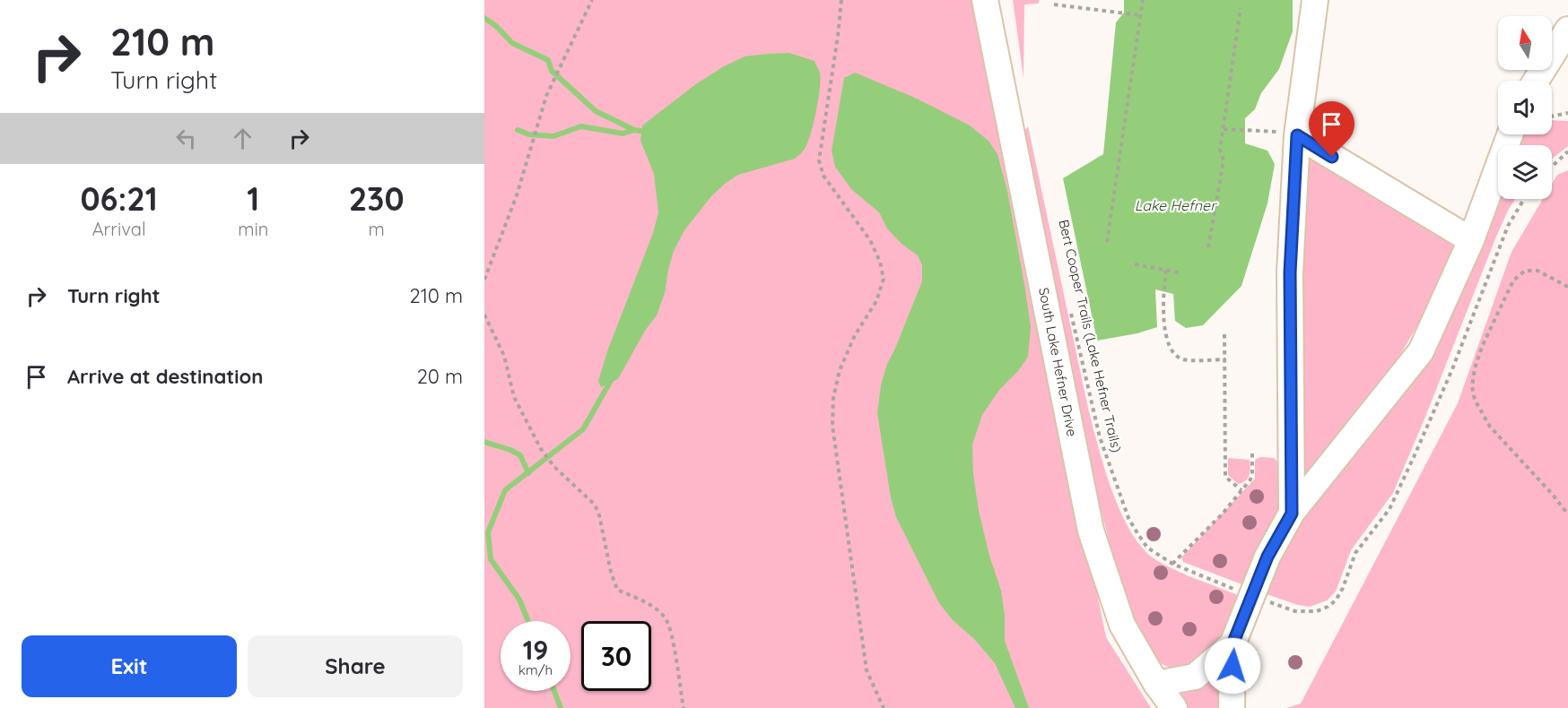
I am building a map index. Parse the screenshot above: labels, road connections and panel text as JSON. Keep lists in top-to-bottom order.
{
  "streets": {
    "street": ["South Lake Hefner Drive"],
    "path": ["Bert Cooper Trails (Lake Hefner Trails)"]
  },
  "water": ["Lake Hefner"],
  "north": "top",
  "page": {
    "turn": ["210 m", "Turn right"],
    "eta": [
      "06:21",
      "Arrival",
      "1",
      "min",
      "230",
      "m"
    ],
    "list": [
      {
        "name": "Turn right",
        "value": "210 m"
      },
      {
        "name": "Arrive at destination",
        "value": "20 m"
      }
    ],
    "speed": "19 km/h",
    "limit": "30",
    "buttons": ["Exit", "Share"]
  }
}
